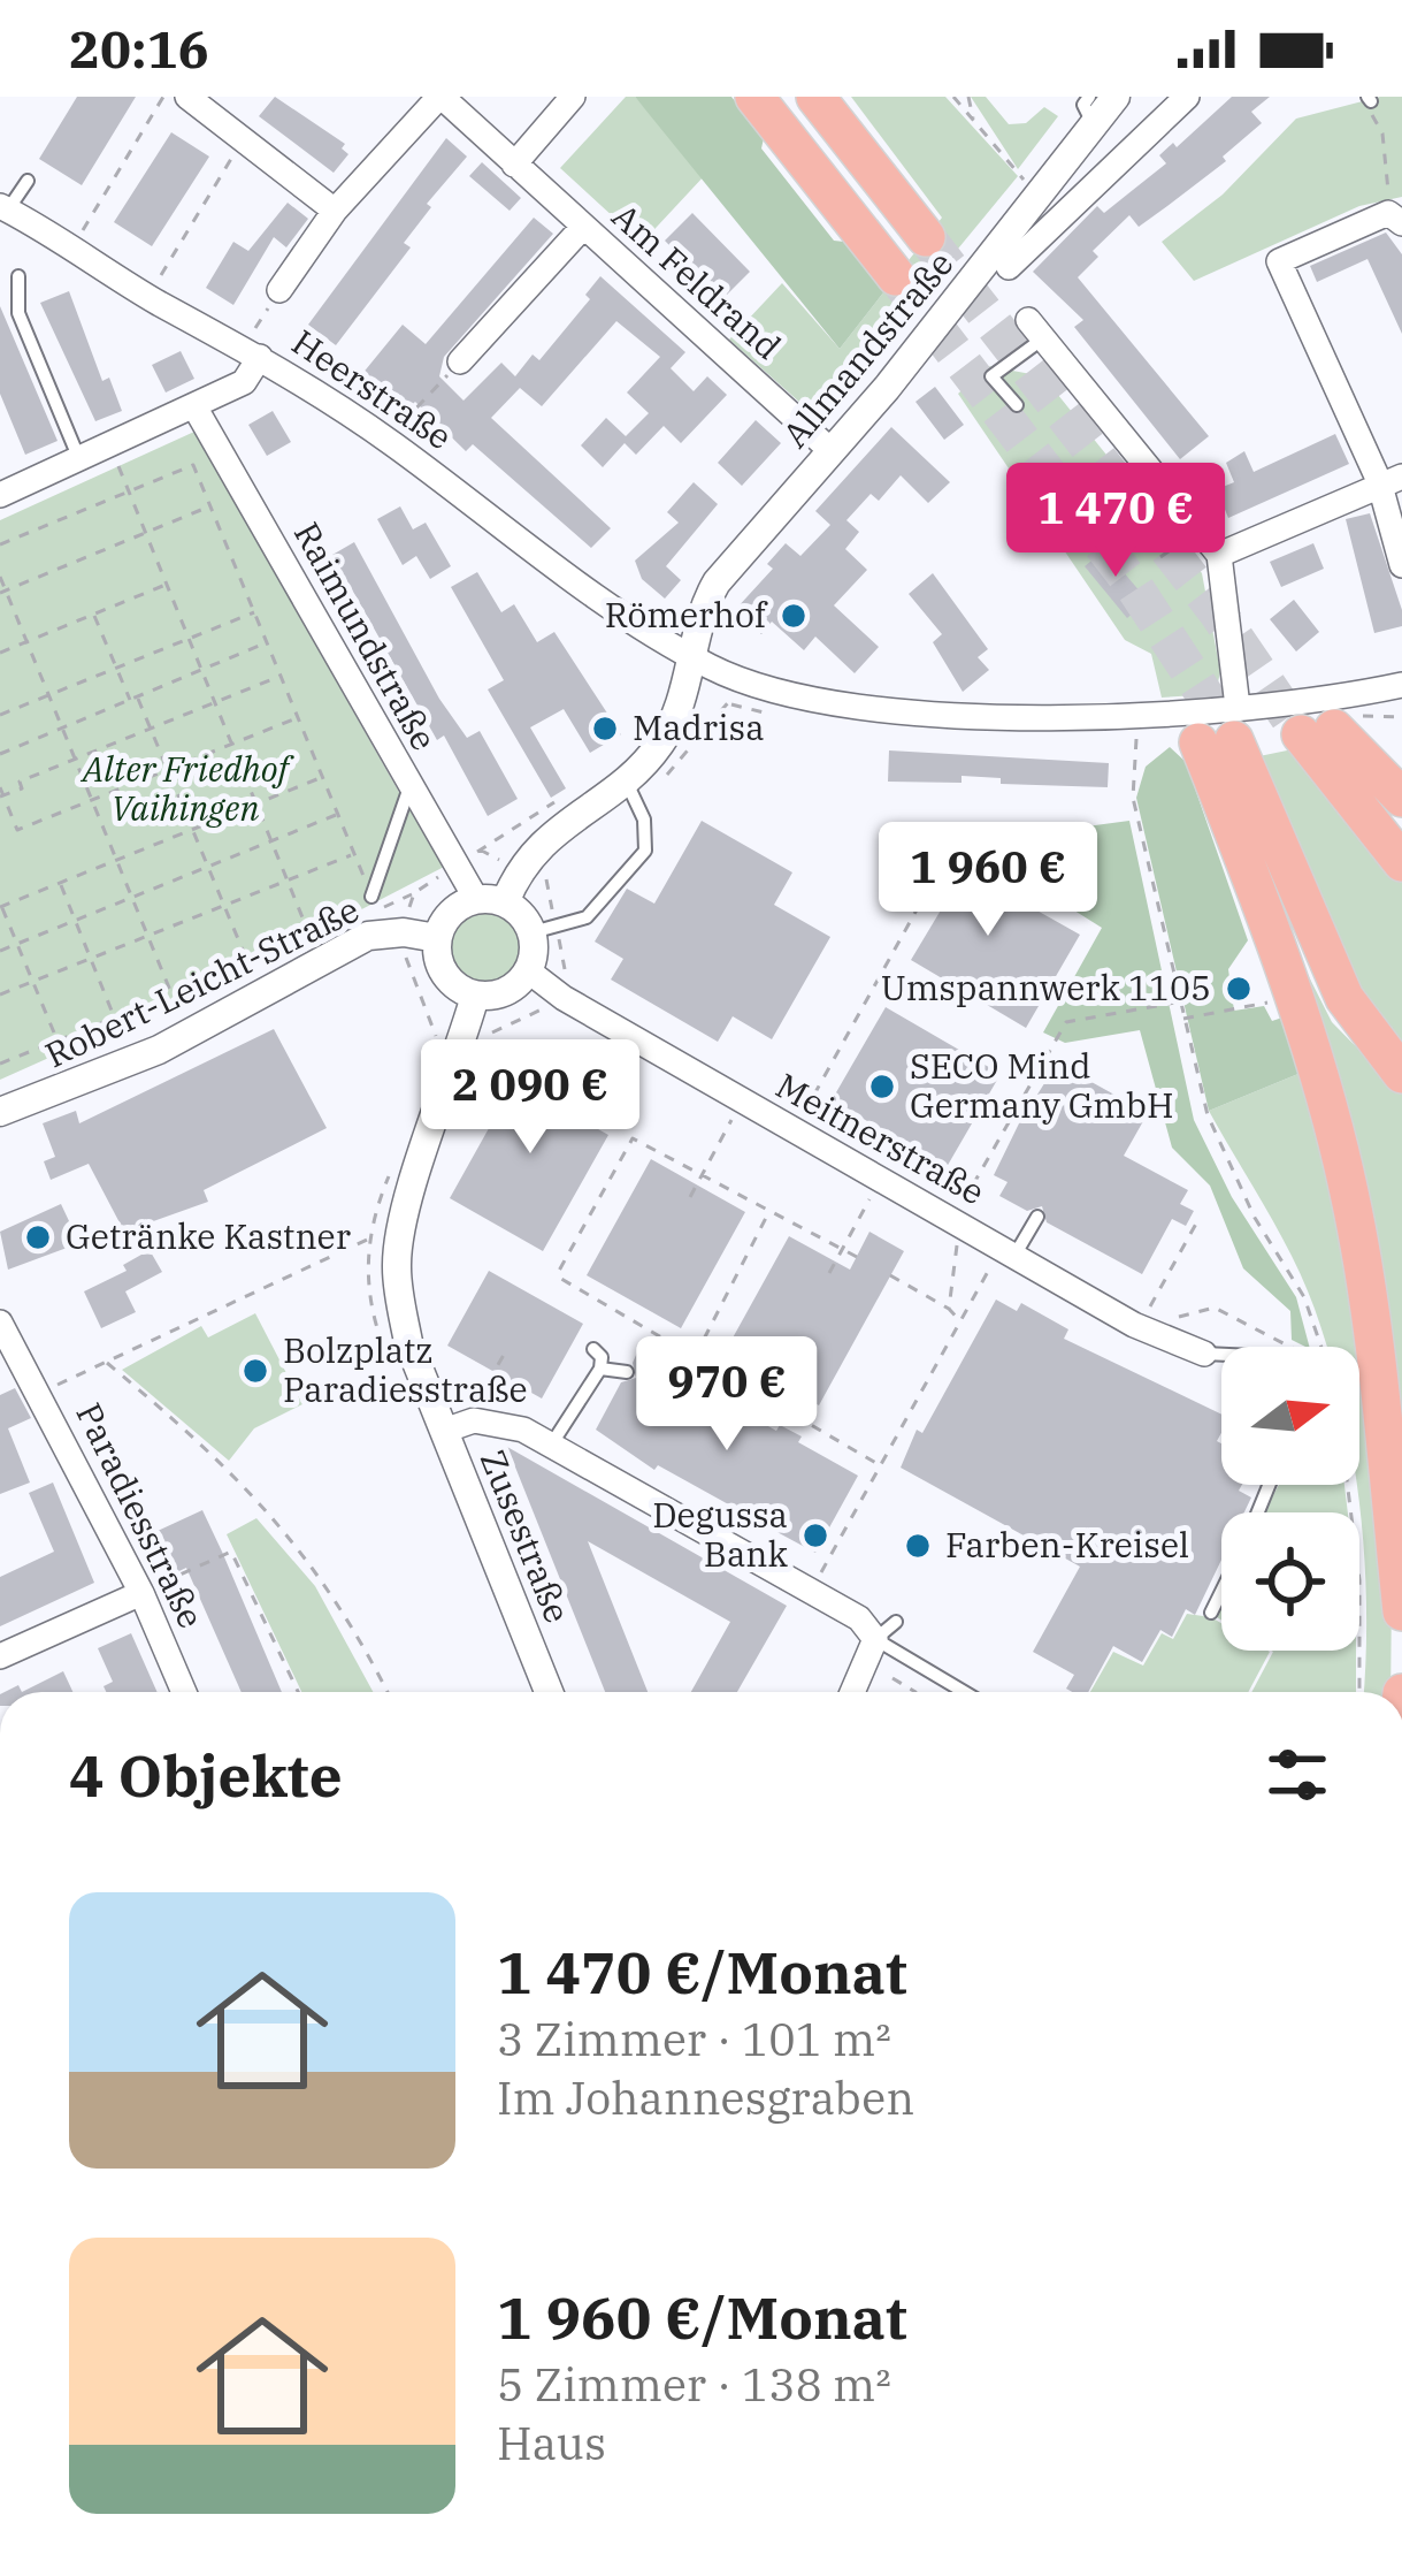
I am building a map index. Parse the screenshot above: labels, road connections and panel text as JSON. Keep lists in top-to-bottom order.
{
  "streets": {
    "street": [
      "Am Feldrand",
      "Allmandstraße",
      "Heerstraße",
      "Raimundstraße",
      "Robert-Leicht-Straße",
      "Meitnerstraße",
      "Paradiesstraße",
      "Zusestraße"
    ]
  },
  "crossings": [
    ["Am Feldrand", "Allmandstraße"],
    ["Allmandstraße", "Heerstraße"],
    ["Raimundstraße", "Robert-Leicht-Straße"],
    ["Raimundstraße", "Meitnerstraße"],
    ["Raimundstraße", "Zusestraße"],
    ["Robert-Leicht-Straße", "Meitnerstraße"],
    ["Robert-Leicht-Straße", "Zusestraße"],
    ["Meitnerstraße", "Zusestraße"]
  ],
  "parks": ["Alter Friedhof Vaihingen"],
  "places": [
    "Römerhof",
    "Madrisa",
    "Umspannwerk 1105",
    "SECO Mind Germany GmbH",
    "Getränke Kastner",
    "Bolzplatz Paradiesstraße",
    "Degussa Bank",
    "Farben-Kreisel"
  ],
  "north": "right",
  "page": {
    "status": "20:16",
    "price": [
      "1 470 €",
      "1 960 €",
      "2 090 €",
      "970 €"
    ],
    "heading": "4 Objekte",
    "list": [
      {
        "name": "1 470 €/Monat",
        "note": "3 Zimmer · 101 m² · Im Johannesgraben"
      },
      {
        "name": "1 960 €/Monat",
        "note": "5 Zimmer · 138 m² · Haus"
      }
    ]
  }
}
